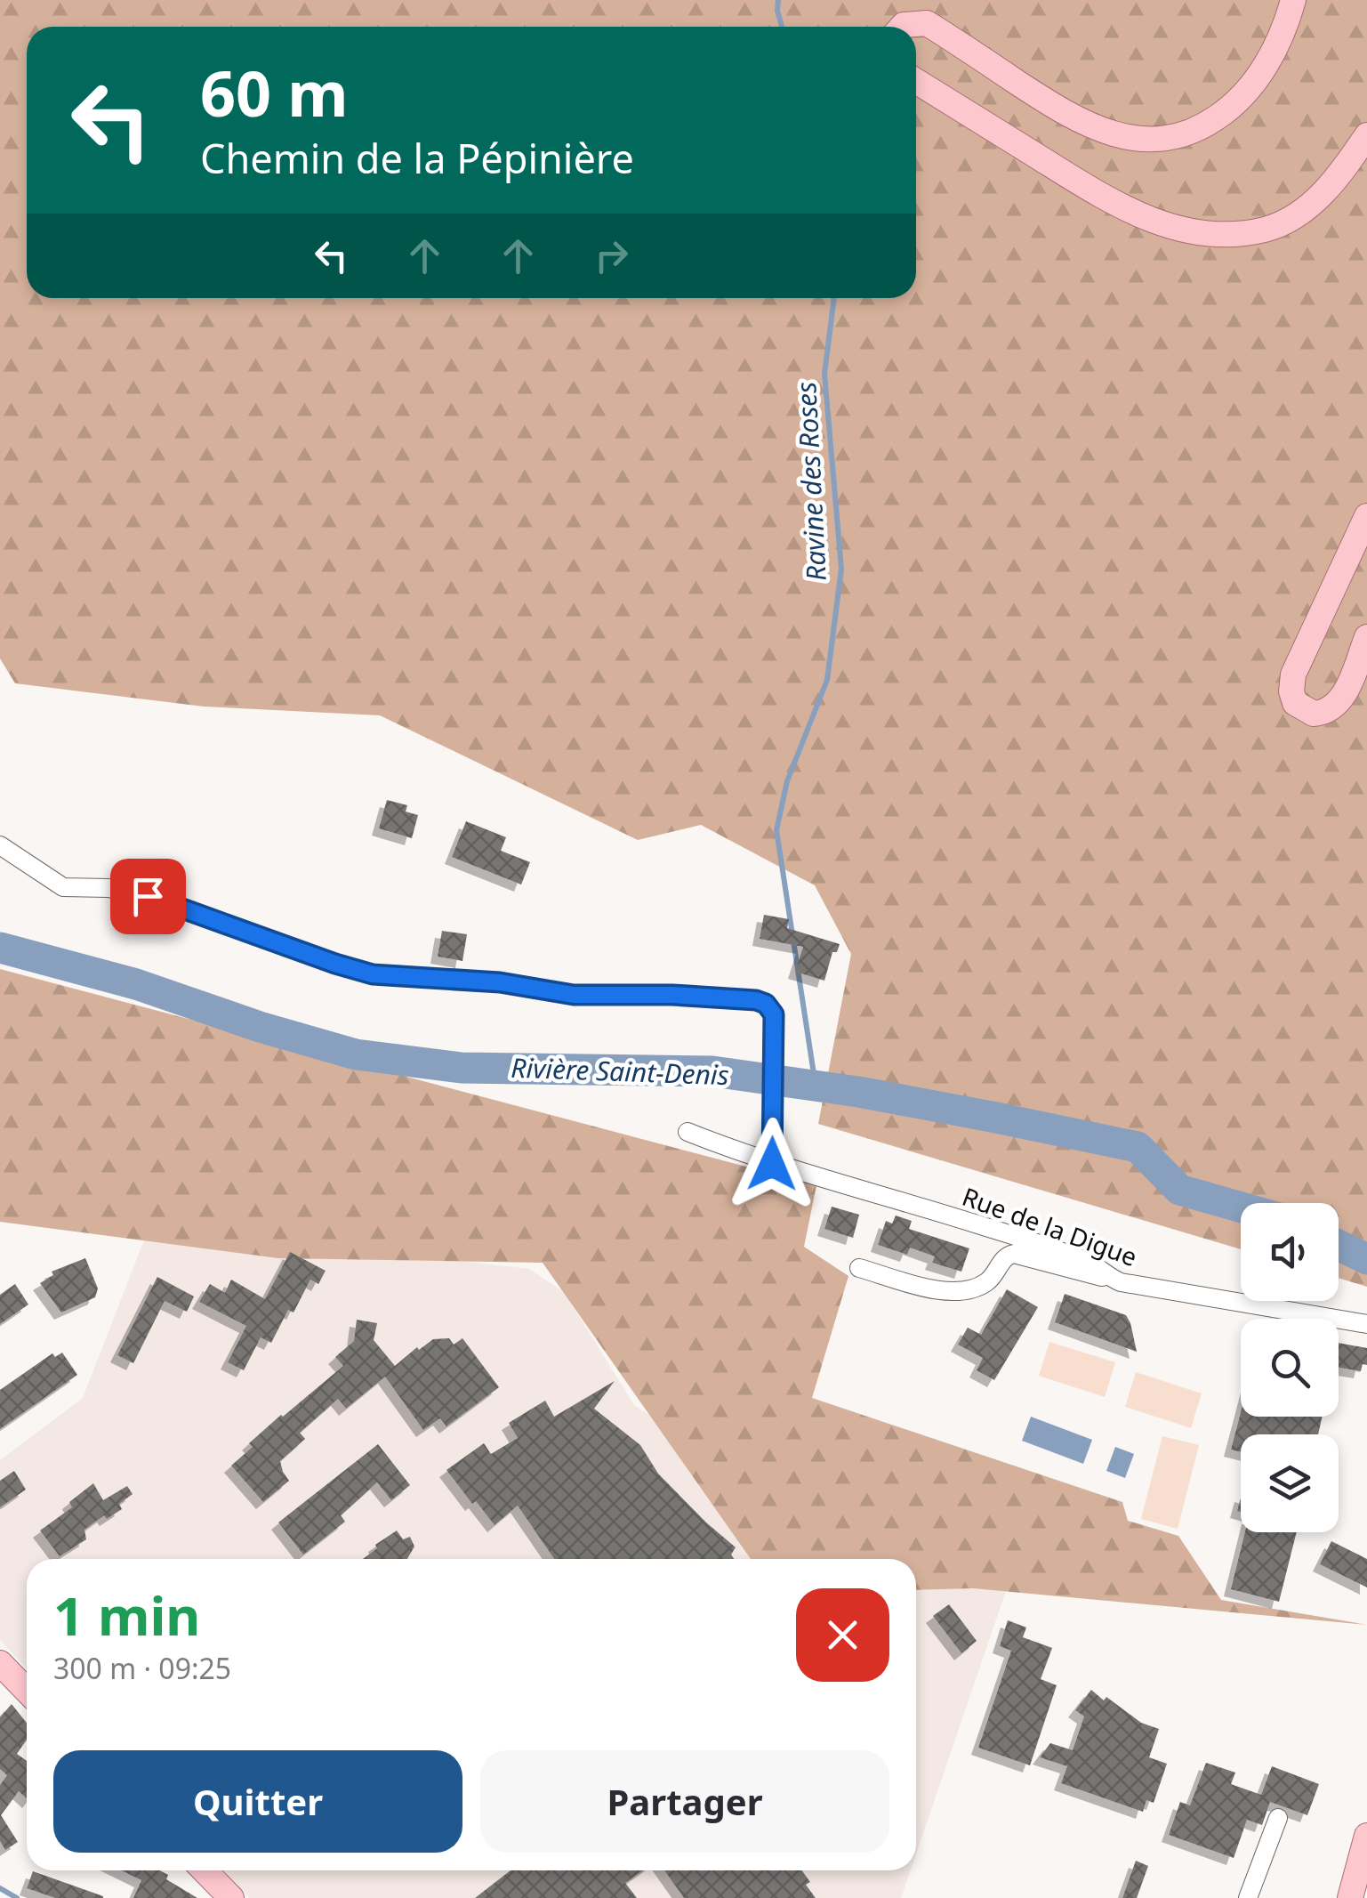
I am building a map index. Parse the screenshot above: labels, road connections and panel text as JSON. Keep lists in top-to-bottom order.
{
  "streets": {
    "street": ["Rue de la Digue"]
  },
  "water": ["Ravine des Roses", "Rivière Saint-Denis"],
  "page": {
    "turn": ["60 m", "Chemin de la Pépinière"],
    "heading": ["1 min", "300 m · 09:25"],
    "buttons": ["Quitter", "Partager"]
  }
}
